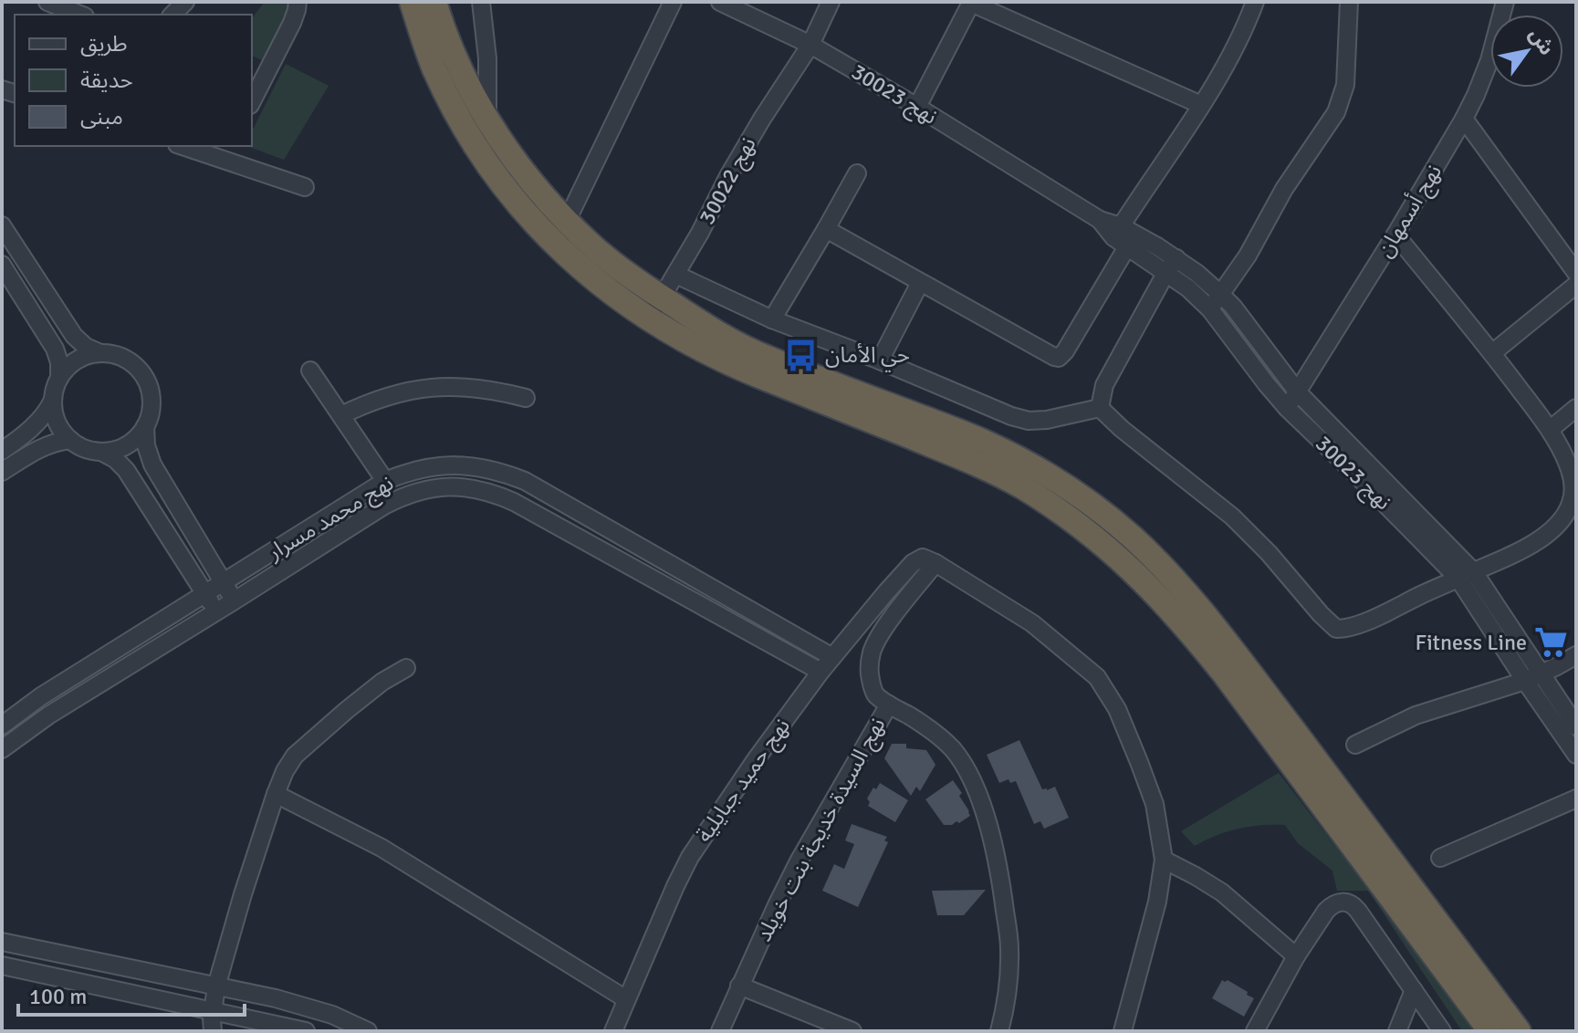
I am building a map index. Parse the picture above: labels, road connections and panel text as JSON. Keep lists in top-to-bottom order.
{
  "streets": {
    "street": [
      "نهج 30023",
      "نهج 30022",
      "نهج أسمهان",
      "نهج محمد مسرار",
      "نهج حميد جبايلية",
      "نهج السيدة خديجة بنت خويلد"
    ]
  },
  "crossings": [
    ["نهج 30023", "نهج 30022"],
    ["نهج 30023", "نهج أسمهان"],
    ["نهج محمد مسرار", "نهج حميد جبايلية"],
    ["نهج حميد جبايلية", "نهج السيدة خديجة بنت خويلد"]
  ],
  "places": {
    "bus stop": ["حي الأمان"],
    "supermarket": ["Fitness Line"]
  },
  "legend": ["طريق", "حديقة", "مبنى"],
  "scale_bar": "100 m",
  "north": "top right"
}
